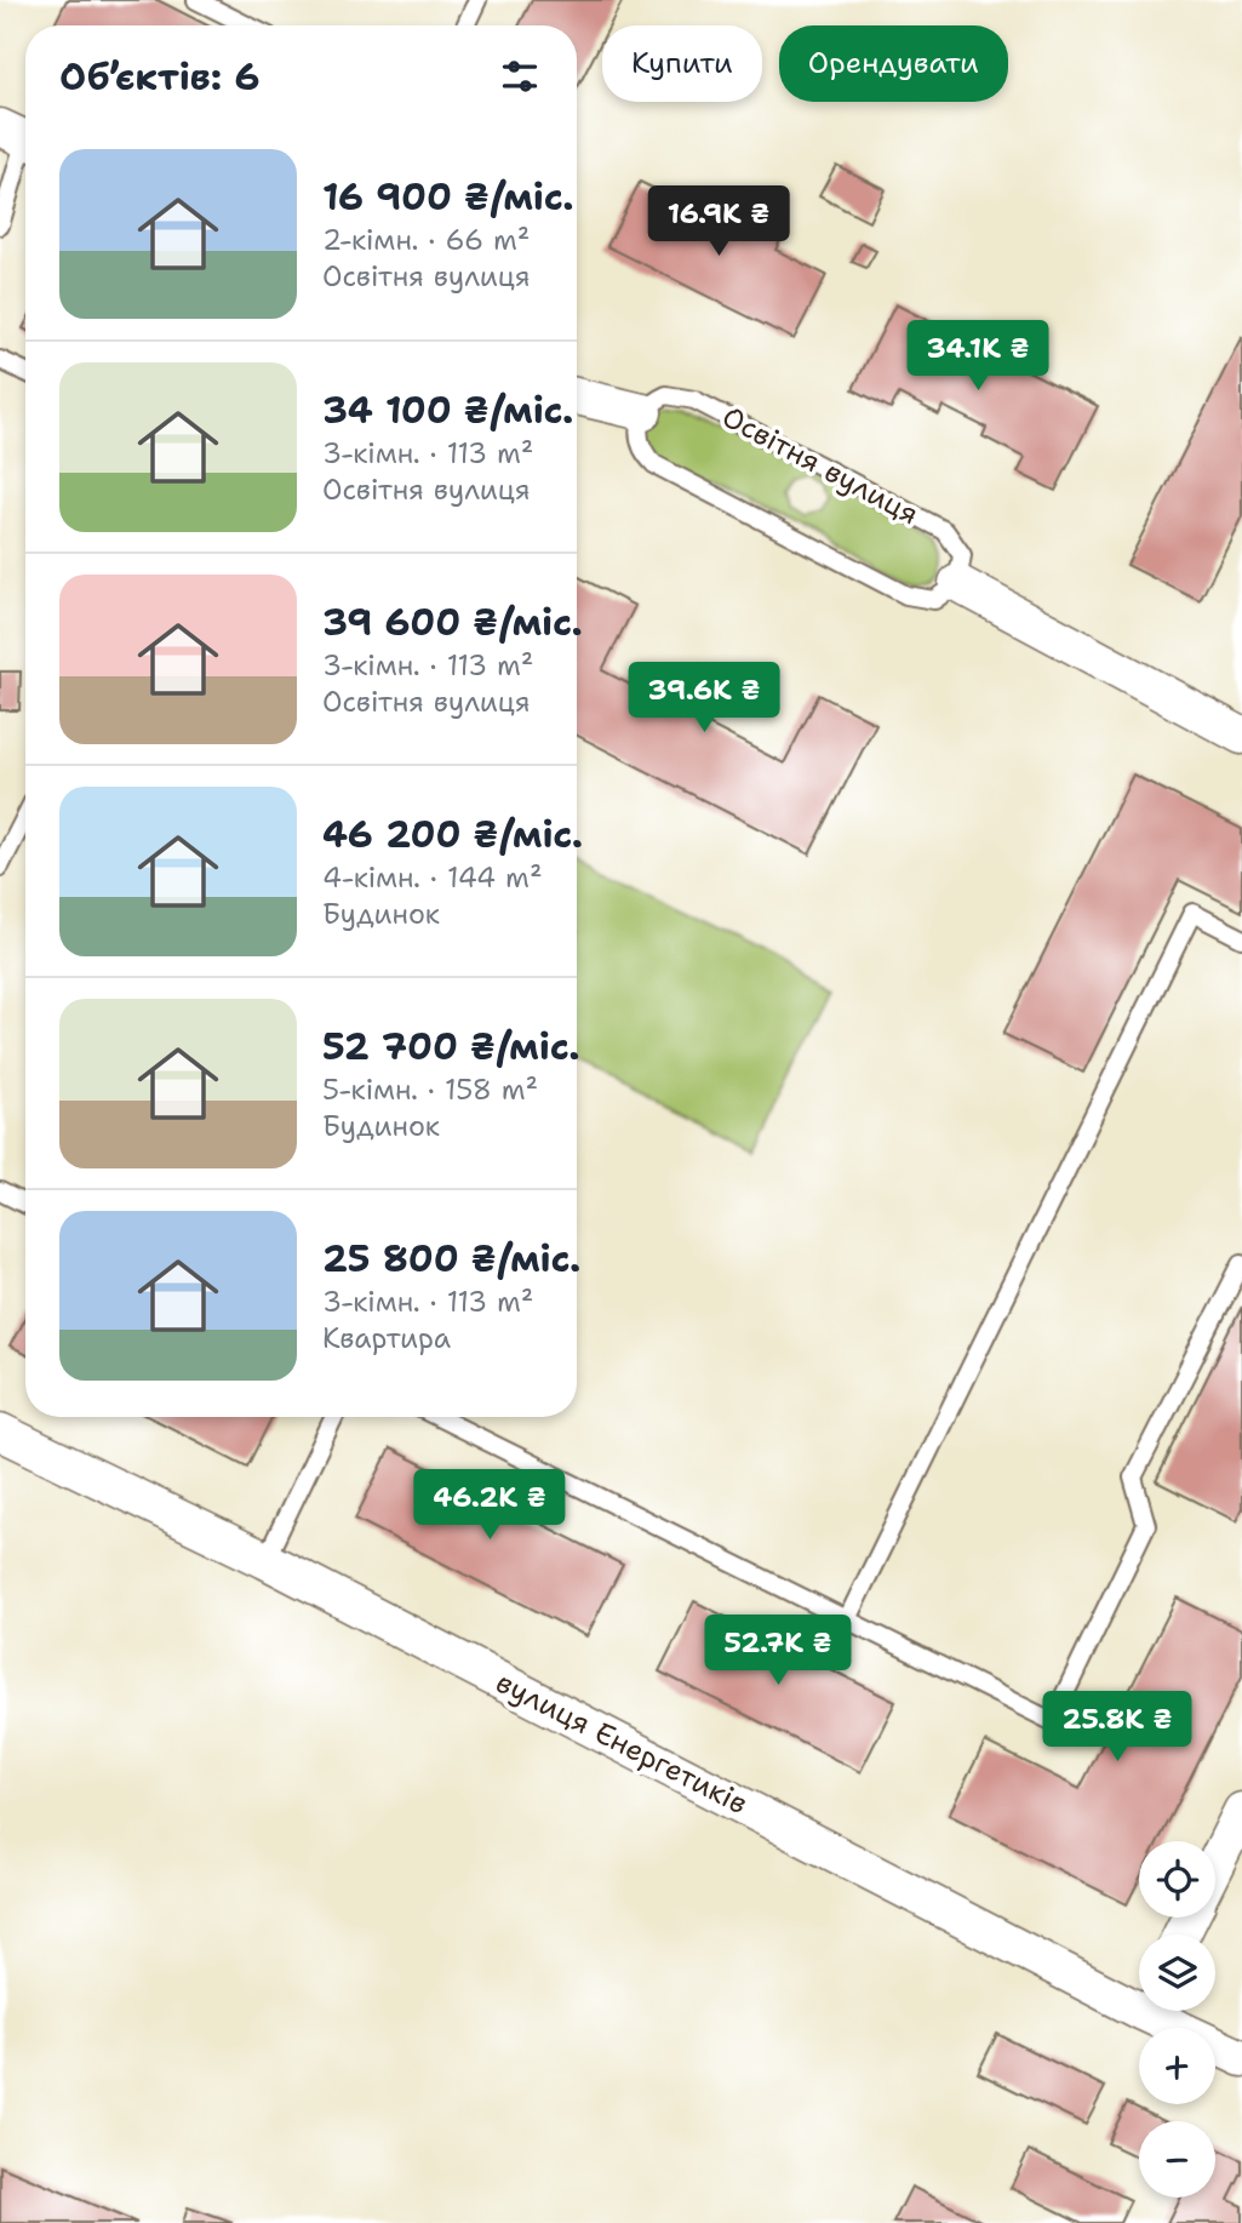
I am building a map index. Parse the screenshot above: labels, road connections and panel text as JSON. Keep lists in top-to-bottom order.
{
  "streets": {
    "street": ["вулиця Енергетиків"],
    "lane": ["Освітня вулиця"]
  },
  "page": {
    "chip": ["Купити", "Орендувати"],
    "heading": "Об’єктів: 6",
    "list": [
      {
        "name": "16 900 ₴/міс.",
        "note": "2-кімн. · 66 m² · Освітня вулиця"
      },
      {
        "name": "34 100 ₴/міс.",
        "note": "3-кімн. · 113 m² · Освітня вулиця"
      },
      {
        "name": "39 600 ₴/міс.",
        "note": "3-кімн. · 113 m² · Освітня вулиця"
      },
      {
        "name": "46 200 ₴/міс.",
        "note": "4-кімн. · 144 m² · Будинок"
      },
      {
        "name": "52 700 ₴/міс.",
        "note": "5-кімн. · 158 m² · Будинок"
      },
      {
        "name": "25 800 ₴/міс.",
        "note": "3-кімн. · 113 m² · Квартира"
      }
    ],
    "price": [
      "16.9K ₴",
      "34.1K ₴",
      "39.6K ₴",
      "46.2K ₴",
      "52.7K ₴",
      "25.8K ₴"
    ],
    "map_buttons": ["+", "−"]
  }
}
